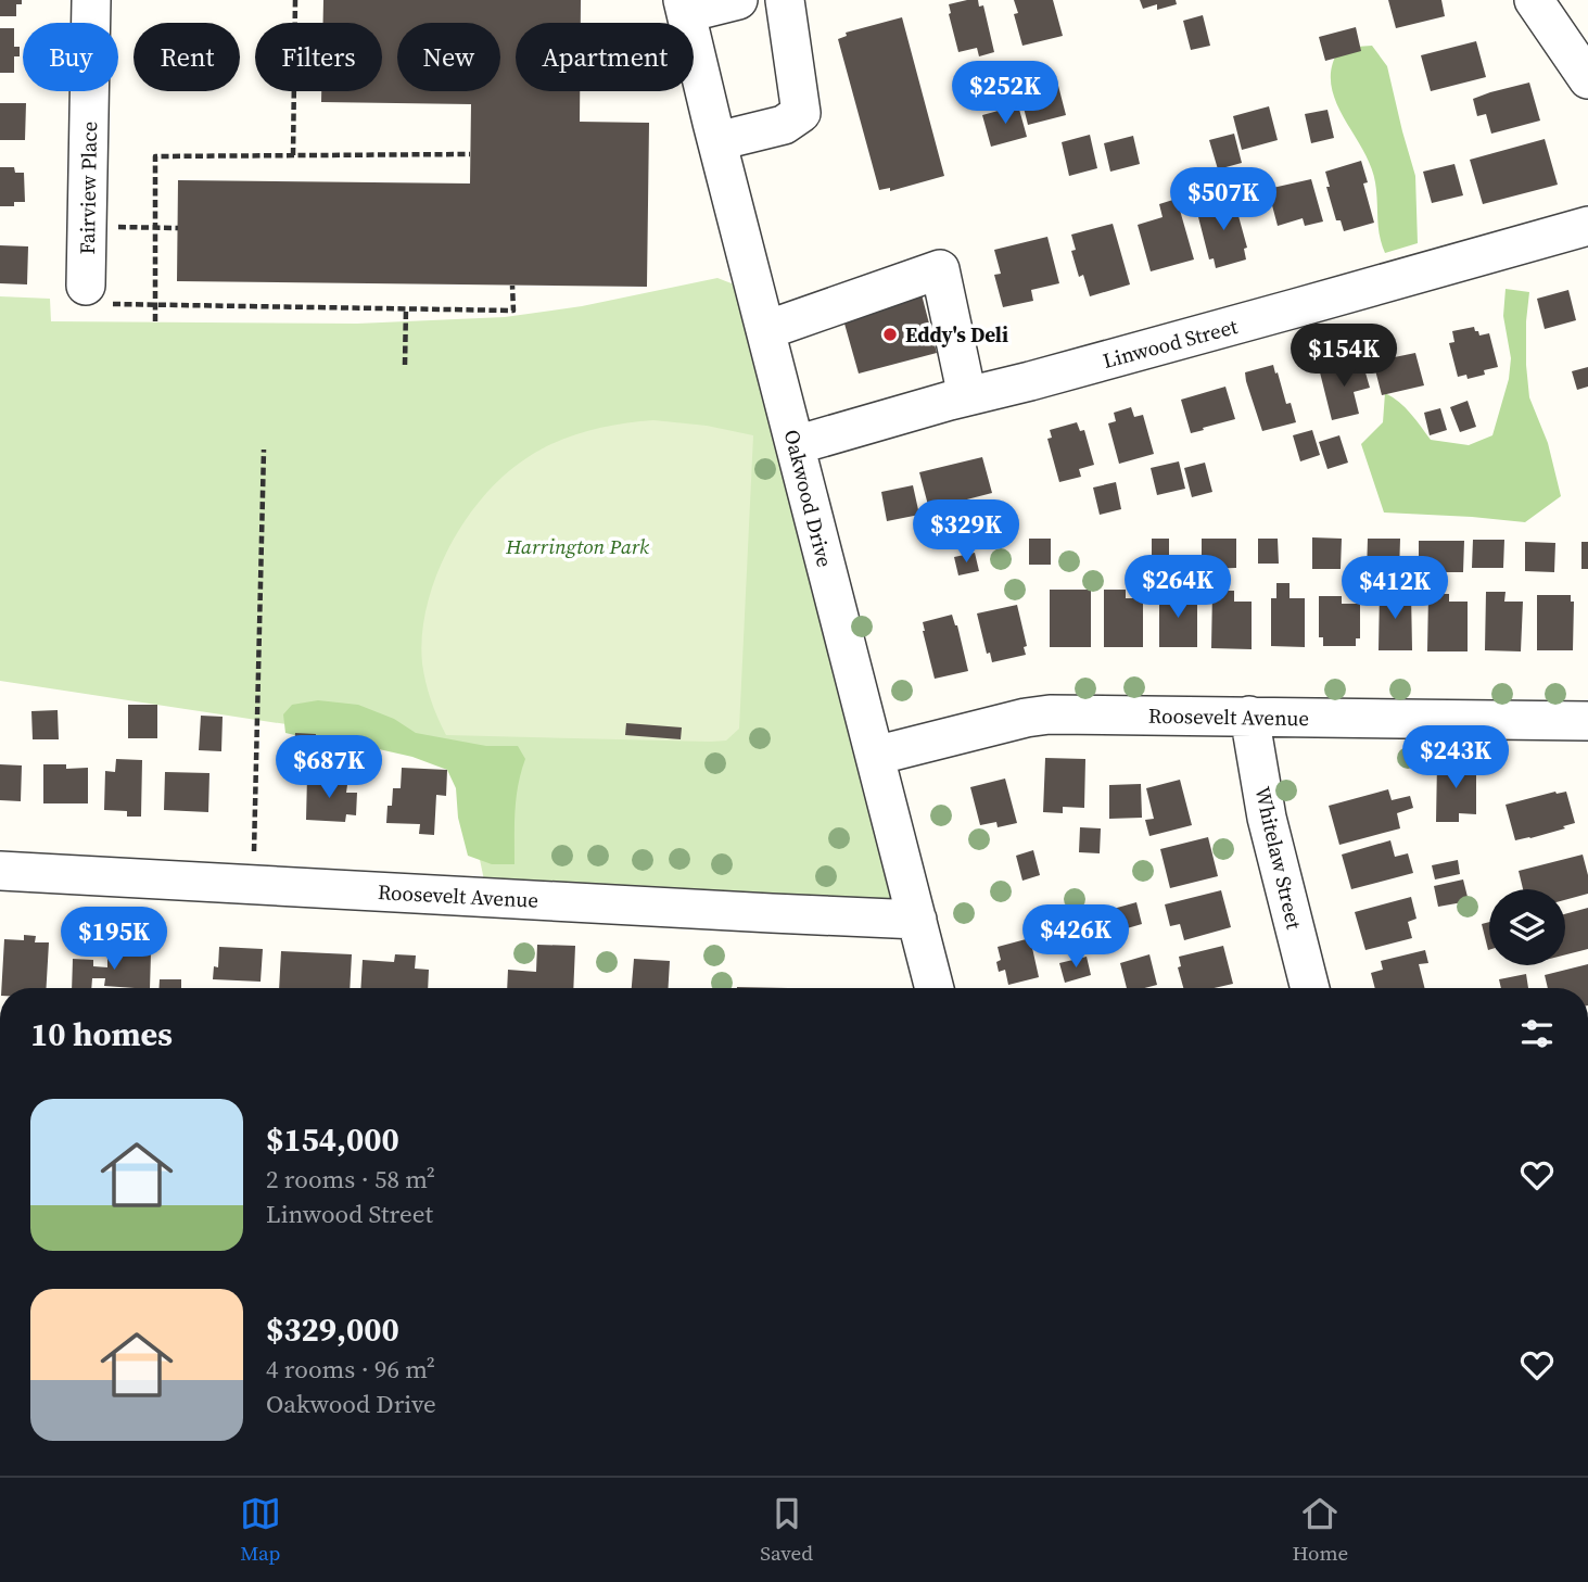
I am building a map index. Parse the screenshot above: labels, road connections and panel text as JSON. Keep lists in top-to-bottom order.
{
  "streets": {
    "street": [
      "Fairview Place",
      "Linwood Street",
      "Oakwood Drive",
      "Roosevelt Avenue",
      "Whitelaw Street"
    ]
  },
  "crossings": [
    ["Linwood Street", "Oakwood Drive"],
    ["Oakwood Drive", "Roosevelt Avenue"],
    ["Roosevelt Avenue", "Whitelaw Street"]
  ],
  "parks": ["Harrington Park"],
  "places": ["Eddy's Deli"],
  "page": {
    "chip": [
      "Buy",
      "Rent",
      "Filters",
      "New",
      "Apartment"
    ],
    "price": [
      "$252K",
      "$507K",
      "$154K",
      "$329K",
      "$264K",
      "$412K",
      "$243K",
      "$687K",
      "$426K",
      "$195K"
    ],
    "heading": "10 homes",
    "list": [
      {
        "name": "$154,000",
        "note": "2 rooms · 58 m² · Linwood Street"
      },
      {
        "name": "$329,000",
        "note": "4 rooms · 96 m² · Oakwood Drive"
      }
    ],
    "tabs": ["Map", "Saved", "Home"]
  }
}
